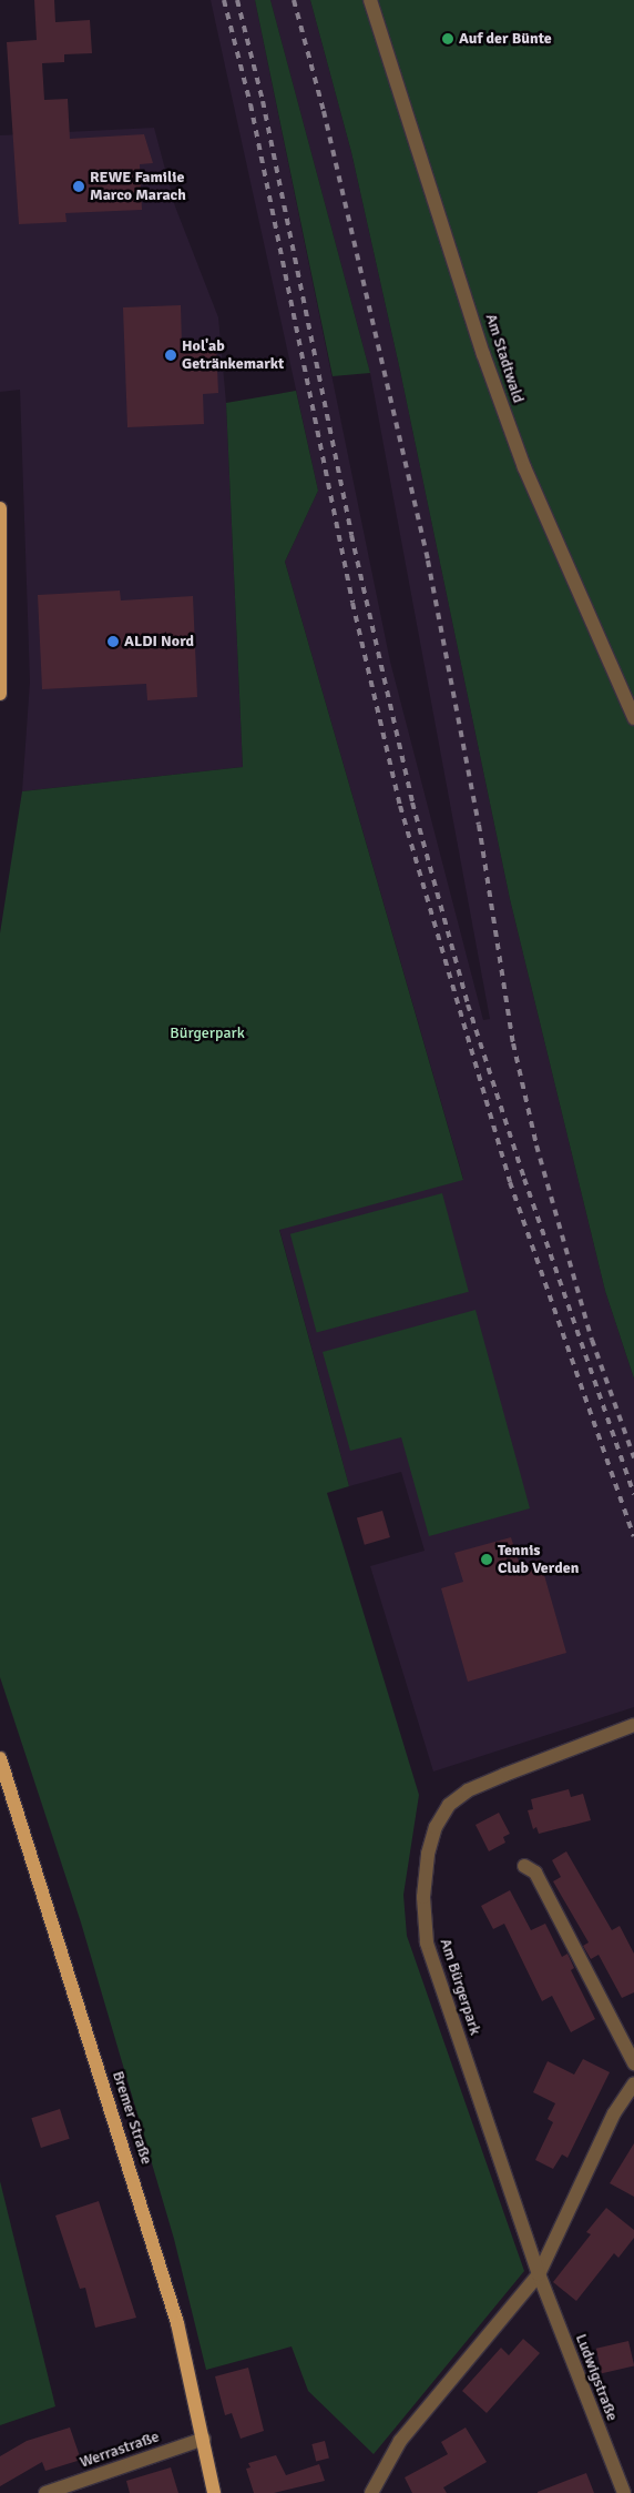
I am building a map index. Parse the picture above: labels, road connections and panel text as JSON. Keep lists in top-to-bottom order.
{
  "streets": {
    "main road": ["Bremer Straße"],
    "street": [
      "Am Stadtwald",
      "Am Bürgerpark",
      "Ludwigstraße",
      "Werrastraße"
    ]
  },
  "crossings": [
    ["Am Bürgerpark", "Ludwigstraße"],
    ["Bremer Straße", "Werrastraße"]
  ],
  "parks": ["Bürgerpark"],
  "places": [
    "Auf der Bünte",
    "REWE Familie Marco Marach",
    "Hol'ab Getränkemarkt",
    "ALDI Nord",
    "Tennis Club Verden"
  ]
}
